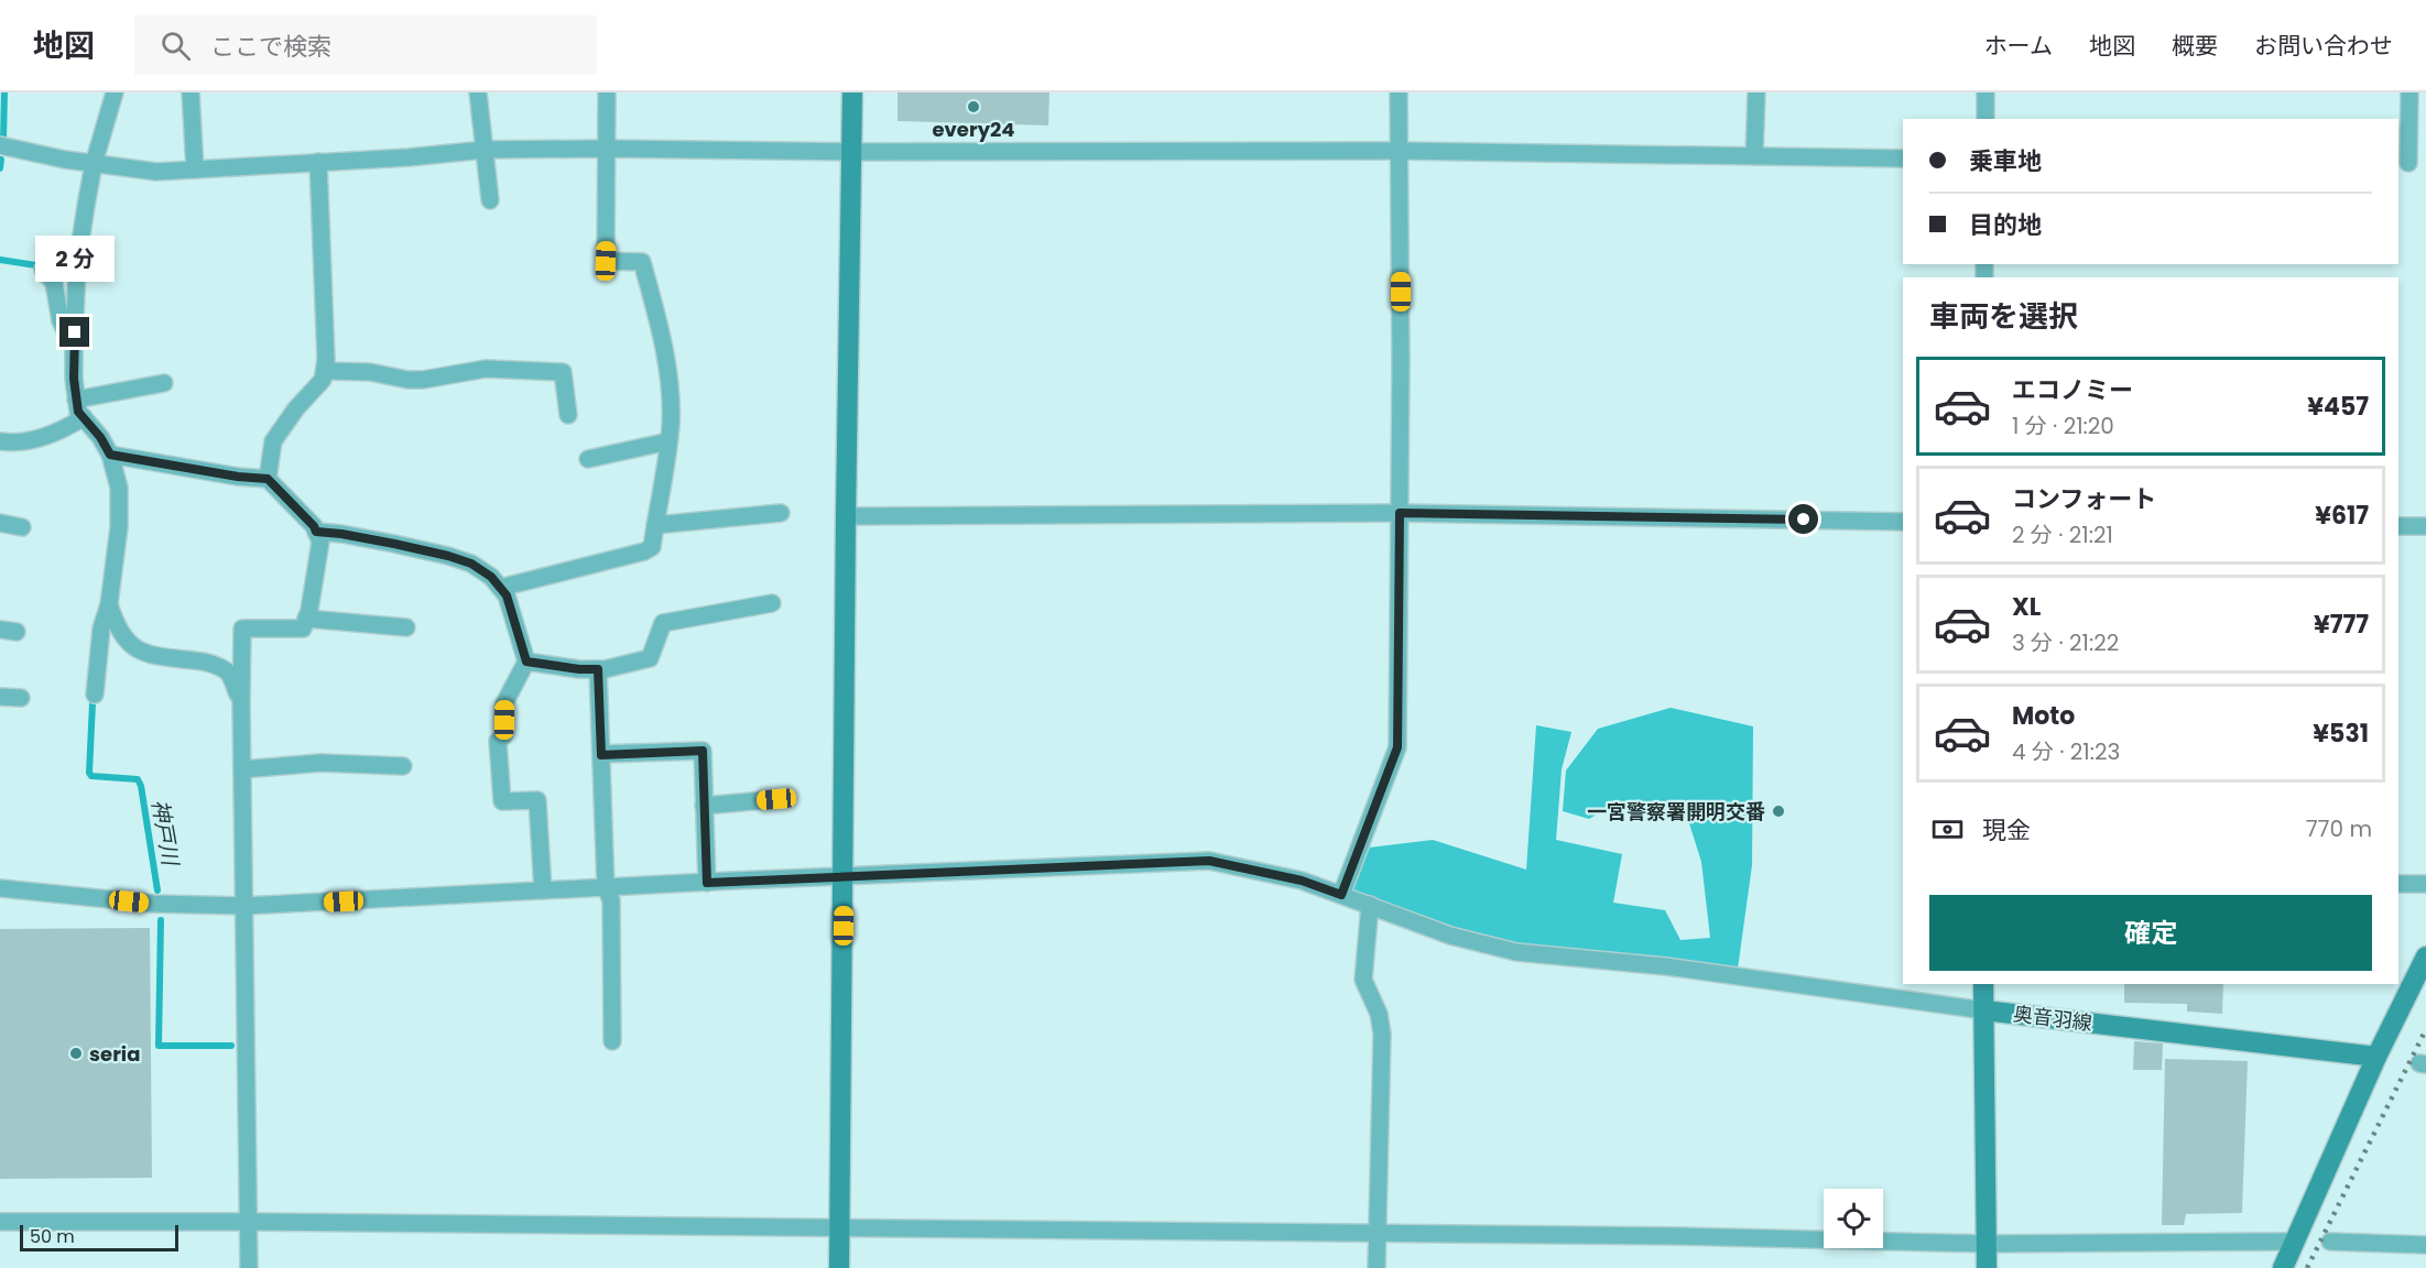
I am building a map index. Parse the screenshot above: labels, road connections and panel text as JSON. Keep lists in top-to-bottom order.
{
  "streets": {
    "street": ["奥音羽線"]
  },
  "water": ["神戸川"],
  "places": ["every24", "一宮警察署開明交番", "seria"],
  "scale_bar": "50 m",
  "page": {
    "header": "地図",
    "search": "ここで検索",
    "nav": [
      "ホーム",
      "地図",
      "概要",
      "お問い合わせ"
    ],
    "banner": ["乗車地", "目的地"],
    "bubble": "2 分",
    "heading": "車両を選択",
    "list": [
      {
        "name": "エコノミー",
        "note": "1 分 · 21:20",
        "value": "¥457"
      },
      {
        "name": "コンフォート",
        "note": "2 分 · 21:21",
        "value": "¥617"
      },
      {
        "name": "XL",
        "note": "3 分 · 21:22",
        "value": "¥777"
      },
      {
        "name": "Moto",
        "note": "4 分 · 21:23",
        "value": "¥531"
      }
    ],
    "pay": ["現金", "770 m"],
    "buttons": "確定",
    "scale": "50 m"
  }
}
